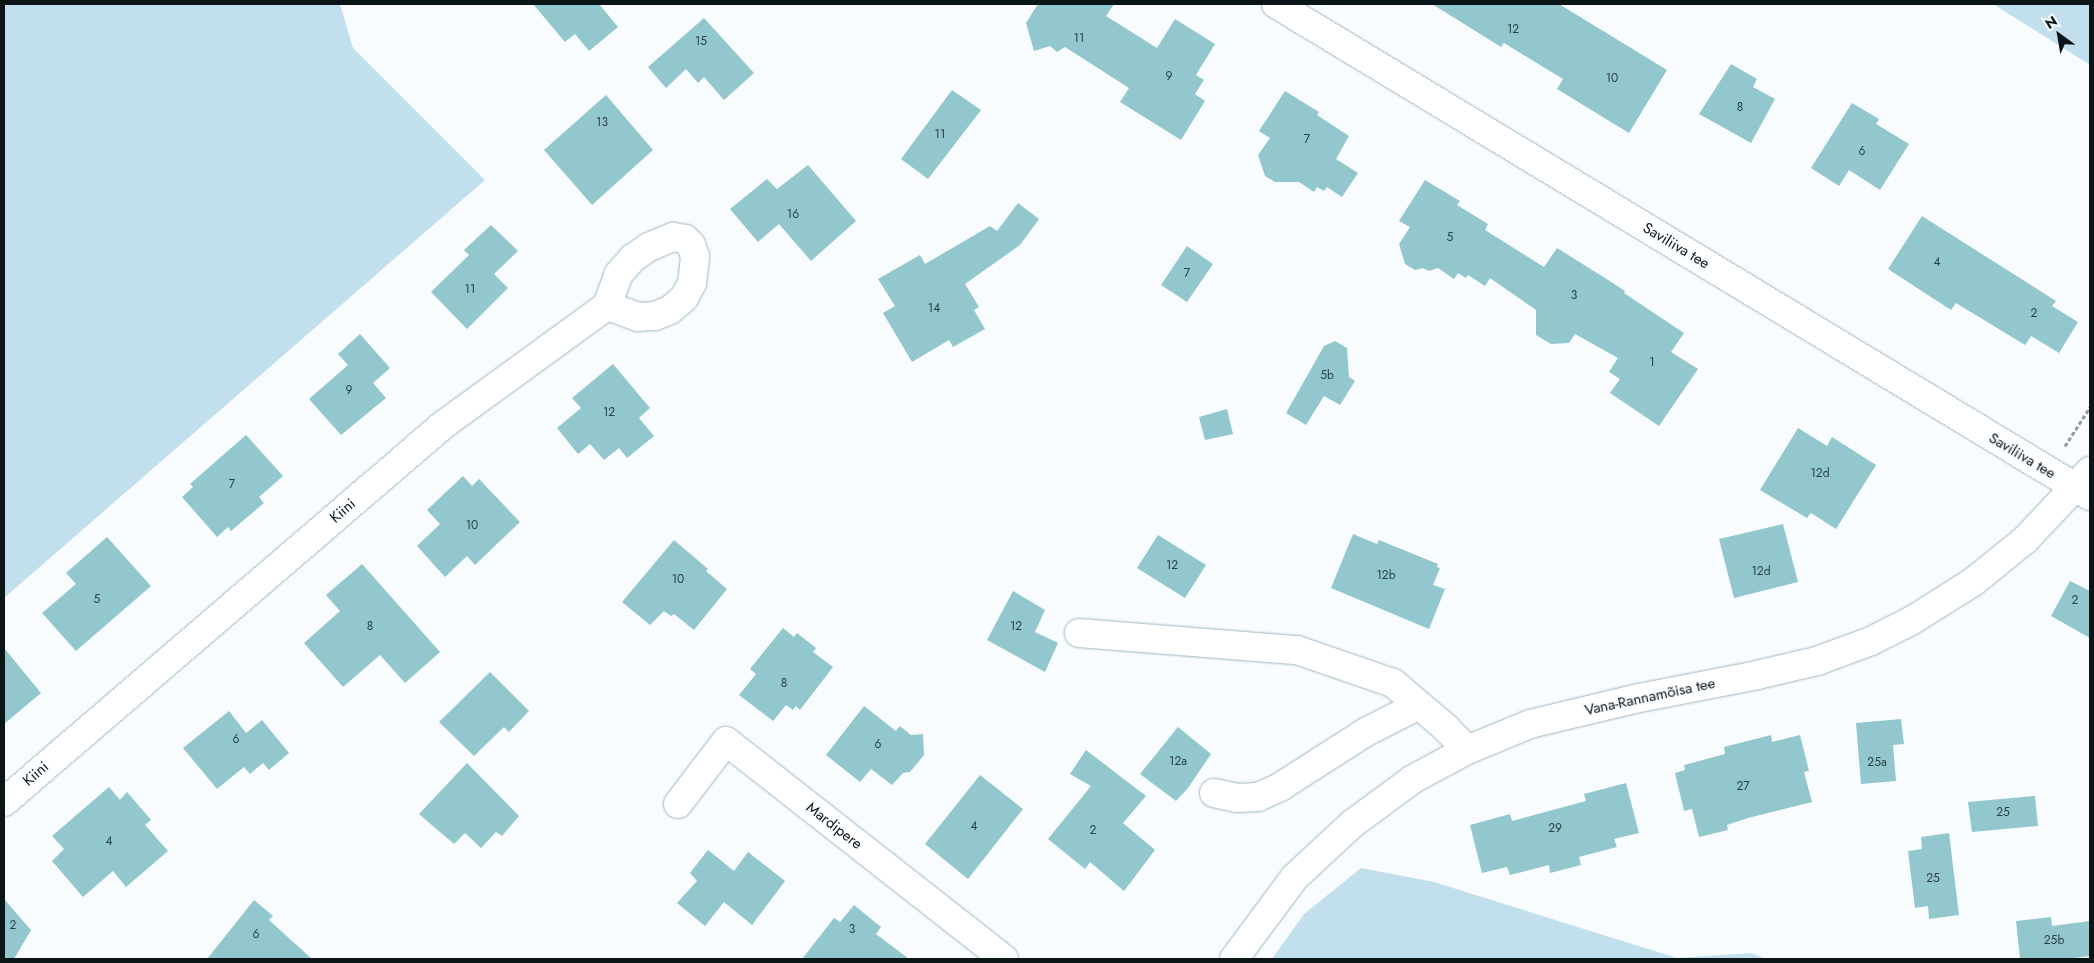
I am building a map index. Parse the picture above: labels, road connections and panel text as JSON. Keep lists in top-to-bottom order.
{
  "streets": {
    "street": [
      "Saviliiva tee",
      "Kiini",
      "Vana-Rannamõisa tee",
      "Mardipere"
    ]
  },
  "crossings": [
    ["Saviliiva tee", "Vana-Rannamõisa tee"]
  ],
  "house_numbers": [
    "12",
    "11",
    "15",
    "9",
    "10",
    "8",
    "13",
    "11",
    "7",
    "6",
    "16",
    "5",
    "4",
    "7",
    "11",
    "3",
    "14",
    "2",
    "1",
    "5b",
    "9",
    "12",
    "12d",
    "7",
    "10",
    "12",
    "12d",
    "12b",
    "10",
    "5",
    "2",
    "8",
    "12",
    "8",
    "6",
    "6",
    "12a",
    "25a",
    "27",
    "25",
    "4",
    "29",
    "2",
    "4",
    "25",
    "2",
    "3",
    "6",
    "25b"
  ],
  "north": "top left"
}
